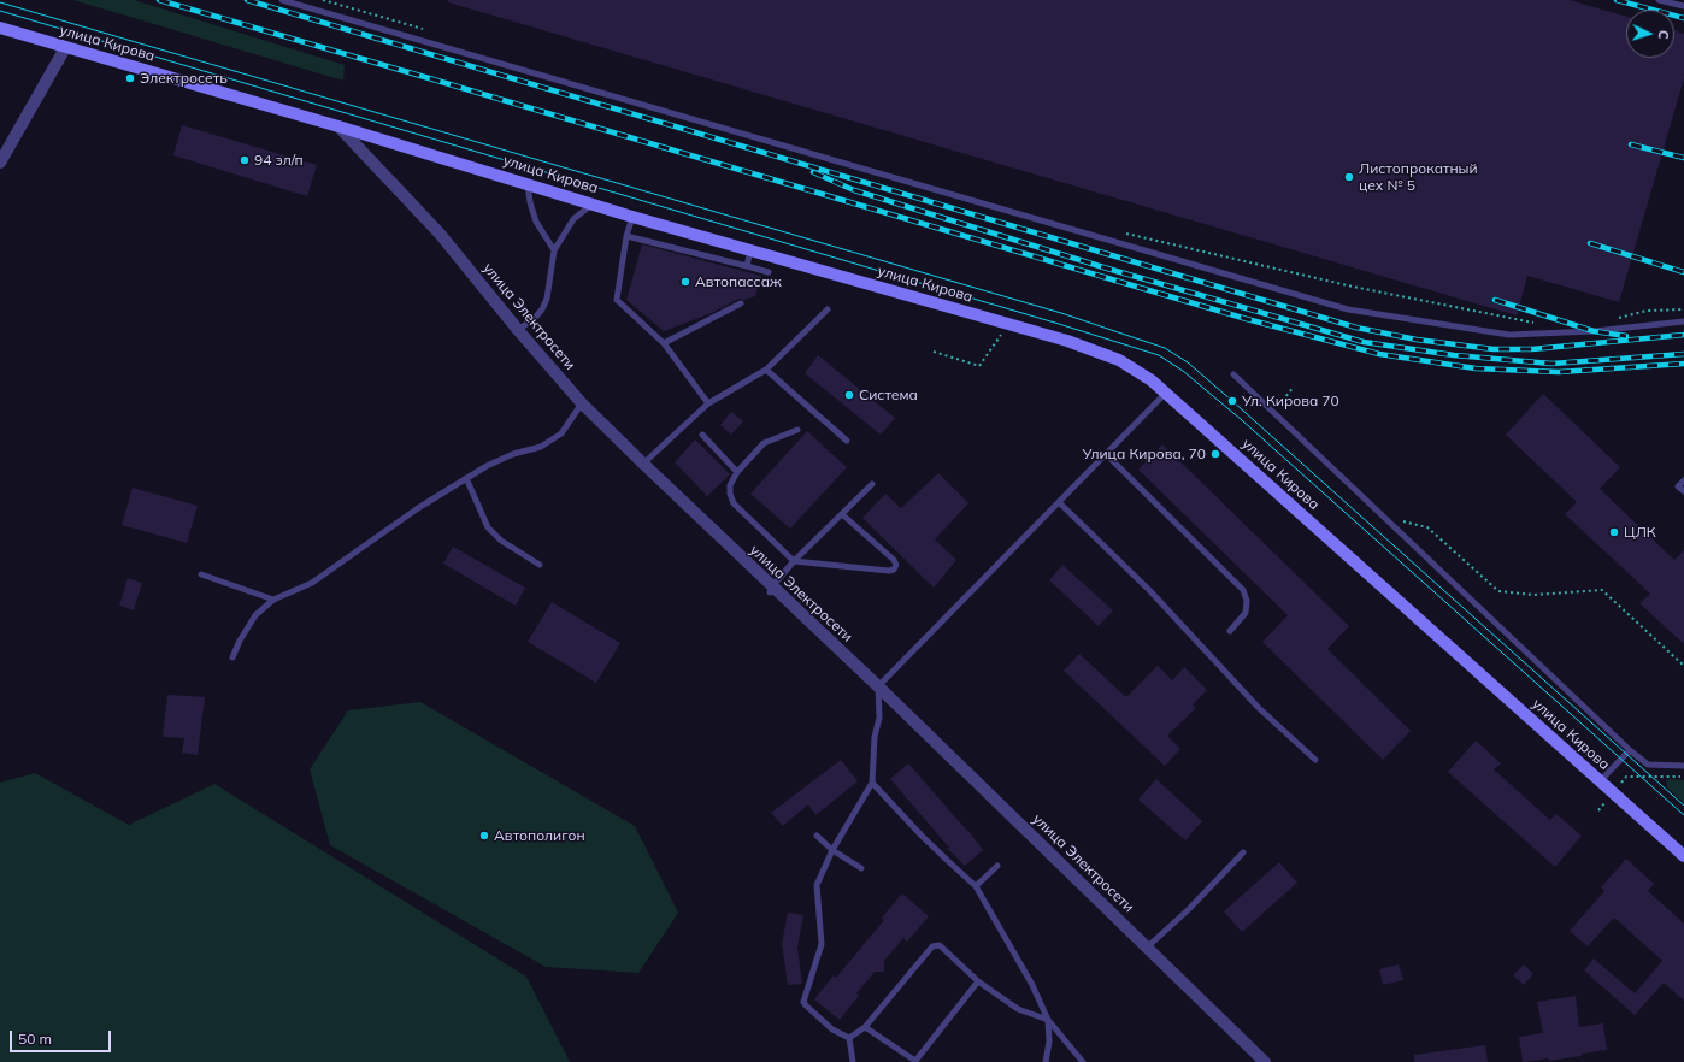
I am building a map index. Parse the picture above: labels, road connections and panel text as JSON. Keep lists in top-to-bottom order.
{
  "streets": {
    "main road": ["улица Кирова"],
    "street": ["улица Электросети"]
  },
  "crossings": [
    ["улица Кирова", "улица Электросети"]
  ],
  "places": [
    "Электросеть",
    "94 эл/п",
    "Листопрокатный цех № 5",
    "Автопассаж",
    "Система",
    "Ул. Кирова 70",
    "Улица Кирова, 70",
    "ЦЛК",
    "Автополигон"
  ],
  "scale_bar": "50 m",
  "north": "right"
}
